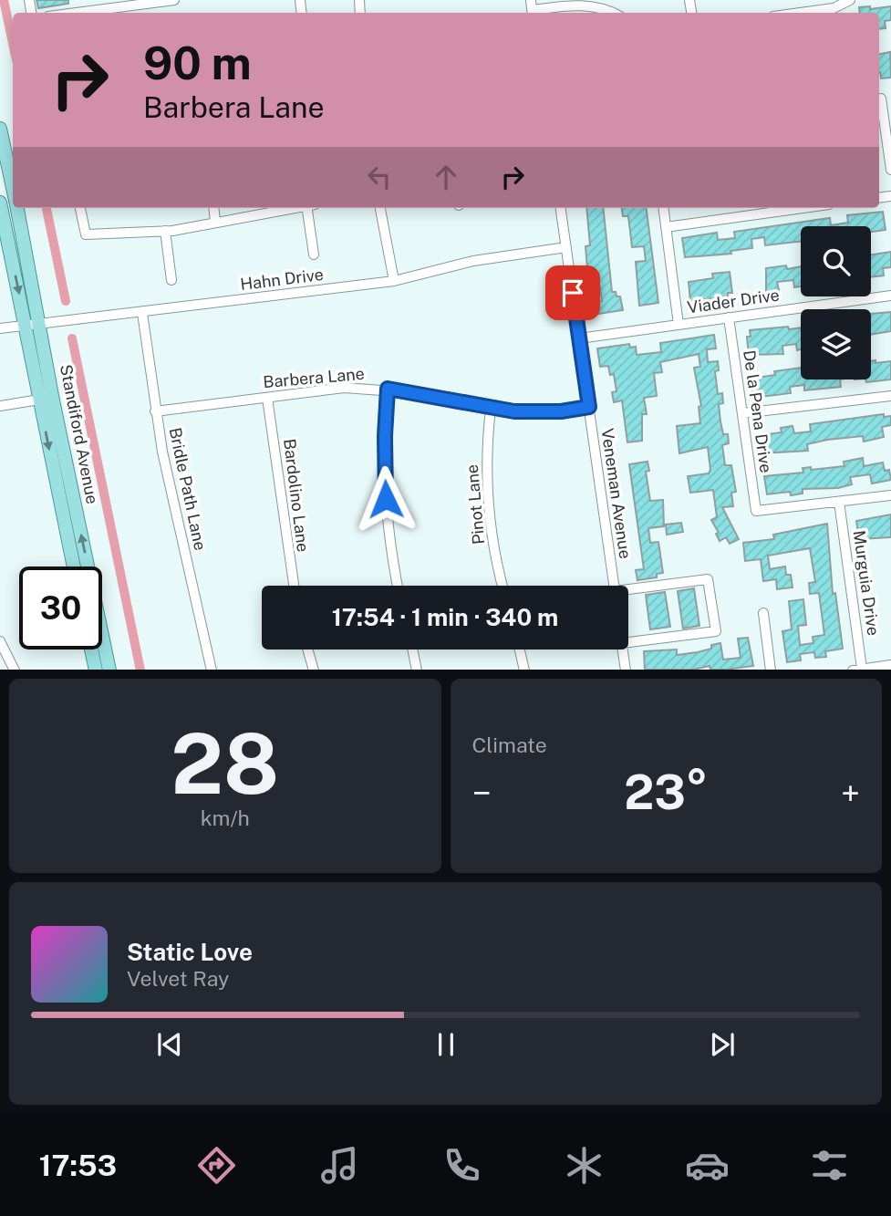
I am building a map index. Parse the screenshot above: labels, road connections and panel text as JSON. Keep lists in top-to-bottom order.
{
  "streets": {
    "main road": ["Standiford Avenue"],
    "street": [
      "Hahn Drive",
      "Viader Drive",
      "Barbera Lane",
      "De la Pena Drive",
      "Bridle Path Lane",
      "Veneman Avenue",
      "Bardolino Lane",
      "Pinot Lane",
      "Murguia Drive"
    ]
  },
  "crossings": [
    ["Hahn Drive", "Standiford Avenue"],
    ["Hahn Drive", "Bridle Path Lane"],
    ["Hahn Drive", "Veneman Avenue"],
    ["Viader Drive", "De la Pena Drive"],
    ["Viader Drive", "Veneman Avenue"],
    ["Barbera Lane", "Bridle Path Lane"],
    ["Barbera Lane", "Veneman Avenue"],
    ["Barbera Lane", "Bardolino Lane"],
    ["Barbera Lane", "Pinot Lane"],
    ["De la Pena Drive", "Murguia Drive"]
  ],
  "page": {
    "turn": ["90 m", "Barbera Lane"],
    "limit": "30",
    "trip": "17:54 · 1 min · 340 m",
    "tile": [
      ["28", "km/h"],
      "Climate"
    ],
    "heat": ["−", "23°", "+"],
    "song": ["Static Love", "Velvet Ray"],
    "tabs": "17:53"
  }
}
